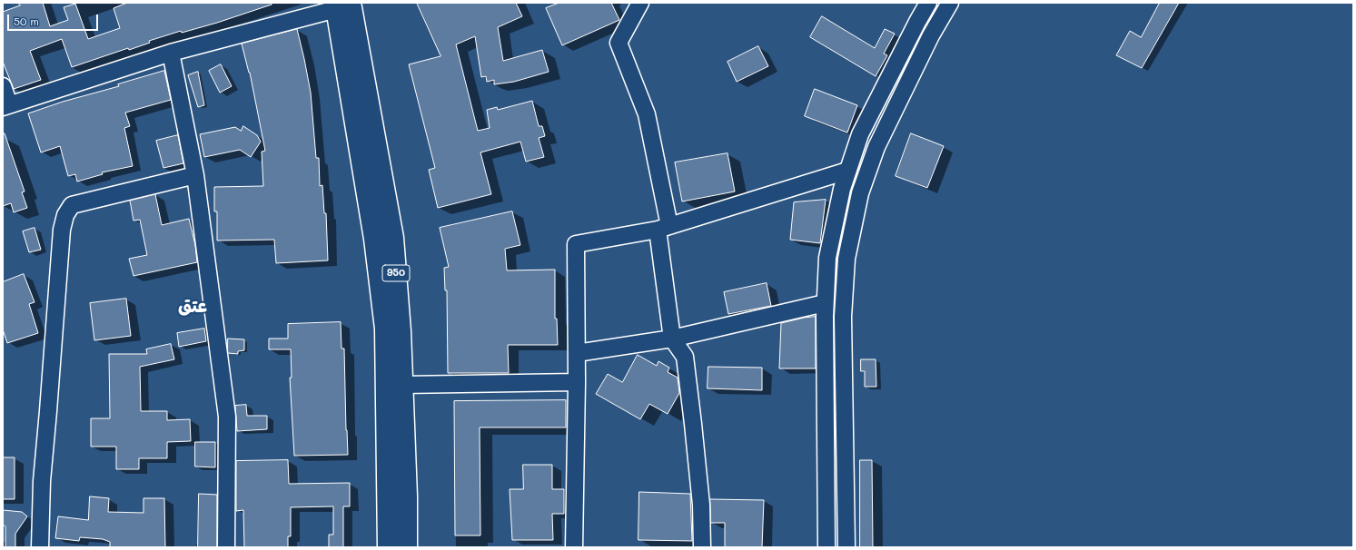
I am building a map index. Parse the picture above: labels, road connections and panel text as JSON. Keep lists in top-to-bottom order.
{
  "streets": {
    "main road": ["950"]
  },
  "districts": ["عتق"],
  "scale_bar": "50 m"
}
